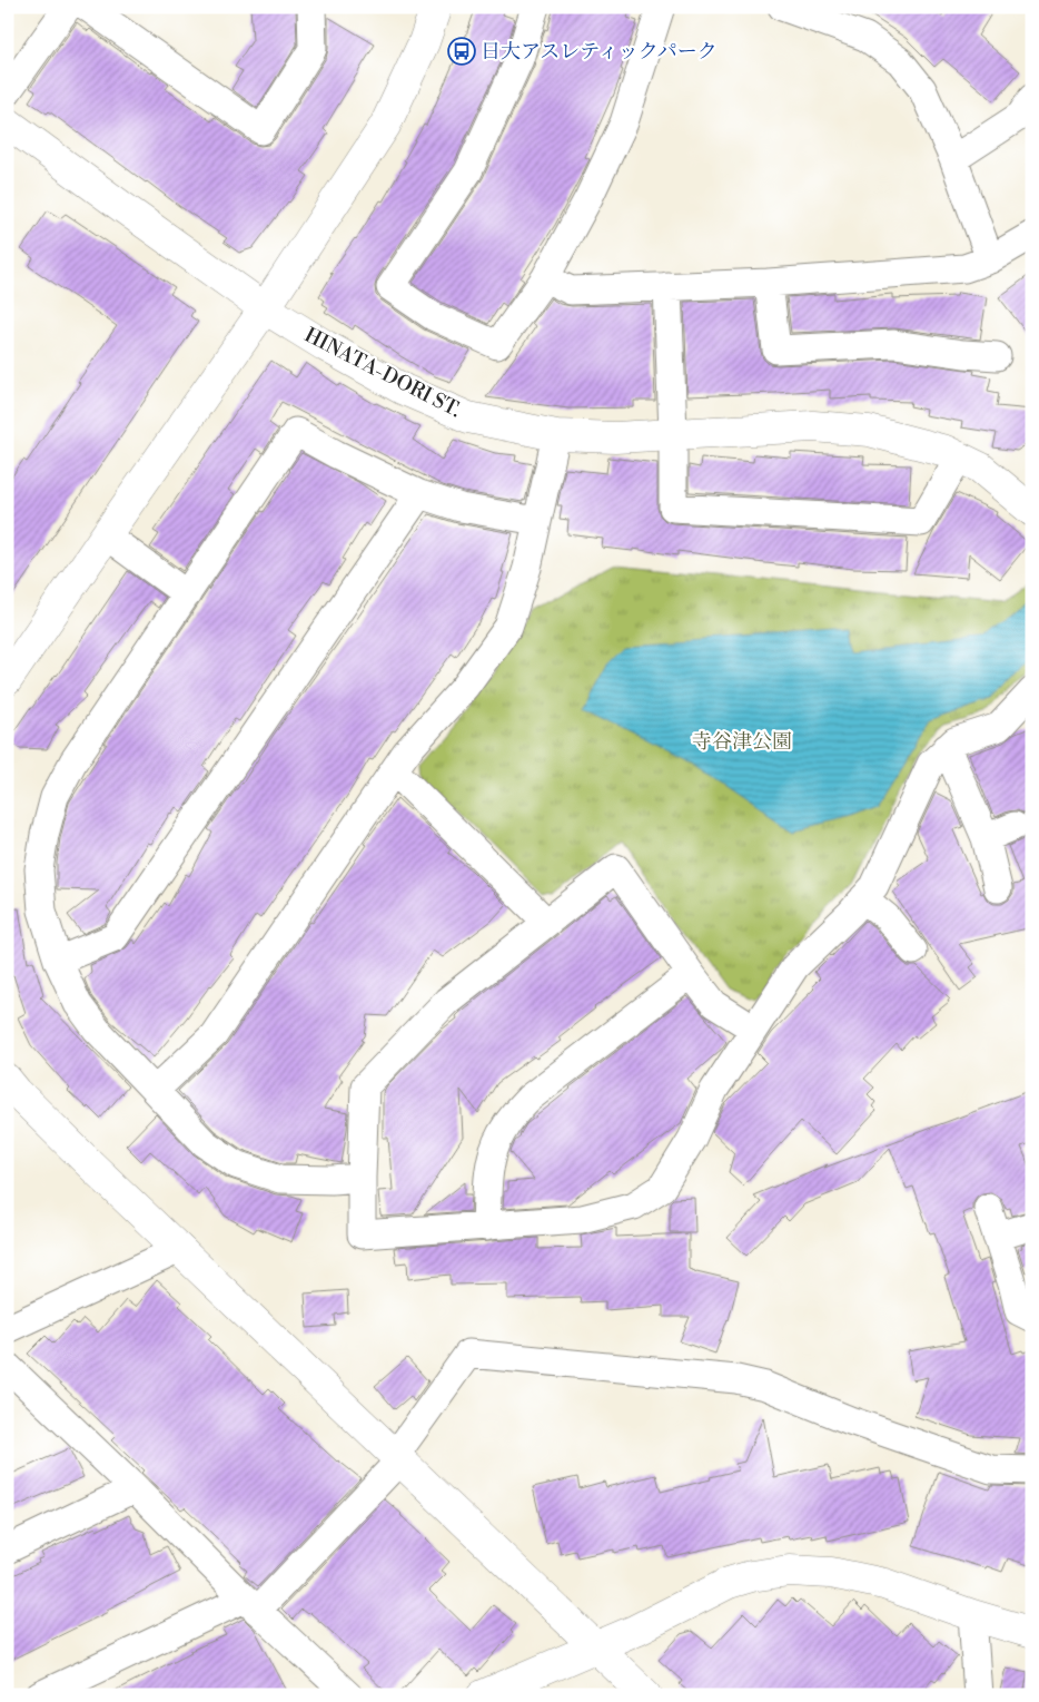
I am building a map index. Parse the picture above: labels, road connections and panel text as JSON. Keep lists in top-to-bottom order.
{
  "streets": {
    "street": ["HINATA-DORI ST."]
  },
  "parks": ["寺谷津公園"],
  "places": {
    "bus stop": ["日大アスレティックパーク"]
  }
}
